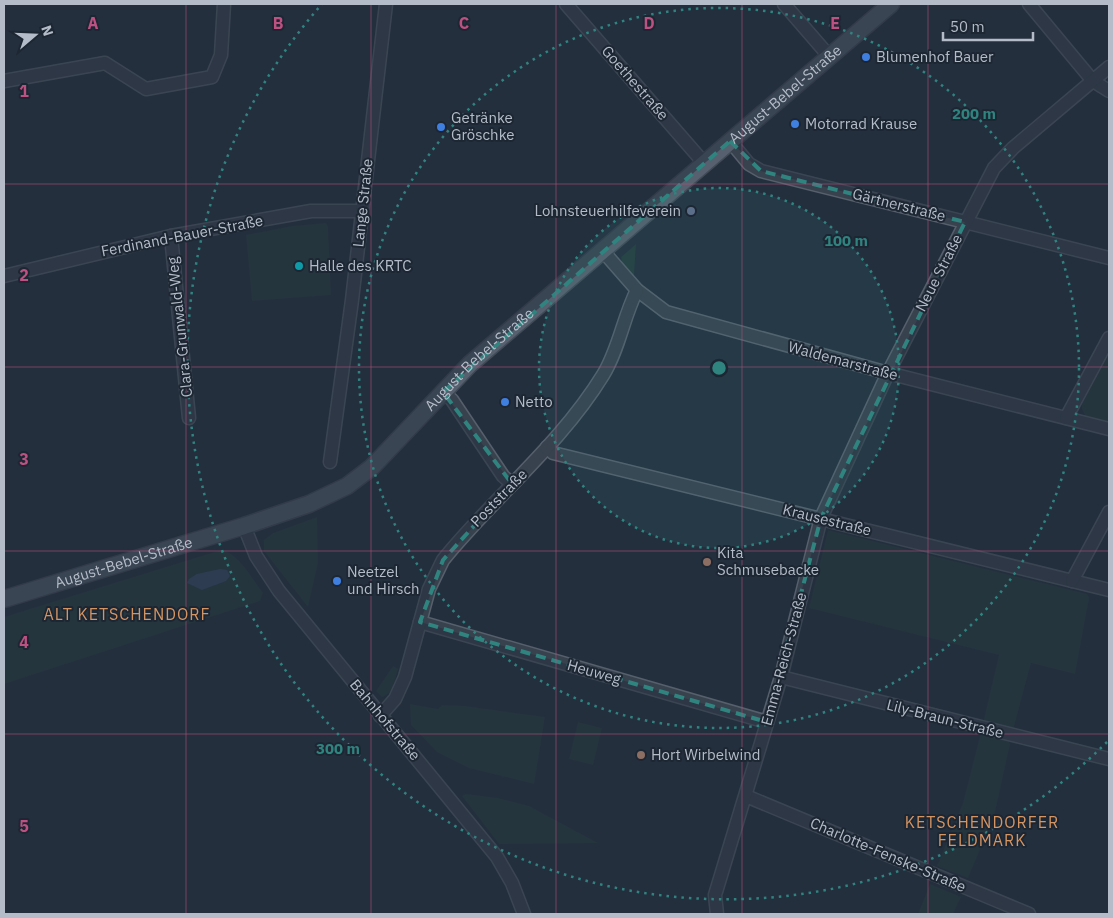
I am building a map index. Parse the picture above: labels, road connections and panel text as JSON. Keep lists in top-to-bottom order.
{
  "streets": {
    "main road": ["August-Bebel-Straße"],
    "street": [
      "Goethestraße",
      "Lange Straße",
      "Gärtnerstraße",
      "Ferdinand-Bauer-Straße",
      "Neue Straße",
      "Clara-Grunwald-Weg",
      "Waldemarstraße",
      "Poststraße",
      "Krausestraße",
      "Emma-Reich-Straße",
      "Heuweg",
      "Lily-Braun-Straße",
      "Bahnhofstraße",
      "Charlotte-Fenske-Straße"
    ]
  },
  "crossings": [
    ["Goethestraße", "August-Bebel-Straße"],
    ["August-Bebel-Straße", "Gärtnerstraße"],
    ["August-Bebel-Straße", "Waldemarstraße"],
    ["August-Bebel-Straße", "Bahnhofstraße"],
    ["Lange Straße", "Ferdinand-Bauer-Straße"],
    ["Gärtnerstraße", "Neue Straße"],
    ["Ferdinand-Bauer-Straße", "Clara-Grunwald-Weg"],
    ["Neue Straße", "Waldemarstraße"],
    ["Neue Straße", "Krausestraße"],
    ["Neue Straße", "Emma-Reich-Straße"],
    ["Waldemarstraße", "Poststraße"],
    ["Poststraße", "Krausestraße"],
    ["Poststraße", "Heuweg"],
    ["Poststraße", "Bahnhofstraße"],
    ["Krausestraße", "Emma-Reich-Straße"],
    ["Emma-Reich-Straße", "Heuweg"],
    ["Emma-Reich-Straße", "Lily-Braun-Straße"],
    ["Emma-Reich-Straße", "Charlotte-Fenske-Straße"]
  ],
  "districts": ["ALT KETSCHENDORF", "KETSCHENDORFER FELDMARK"],
  "places": [
    "Blumenhof Bauer",
    "Motorrad Krause",
    "Getränke Gröschke",
    "Lohnsteuerhilfeverein",
    "Halle des KRTC",
    "Netto",
    "Kita Schmusebacke",
    "Neetzel und Hirsch",
    "Hort Wirbelwind"
  ],
  "scale_bar": "50 m",
  "north": "right",
  "grid": {
    "columns": [
      "A",
      "B",
      "C",
      "D",
      "E"
    ],
    "rows": [
      "1",
      "2",
      "3",
      "4",
      "5"
    ]
  },
  "rings": ["200 m", "100 m", "300 m"]
}
